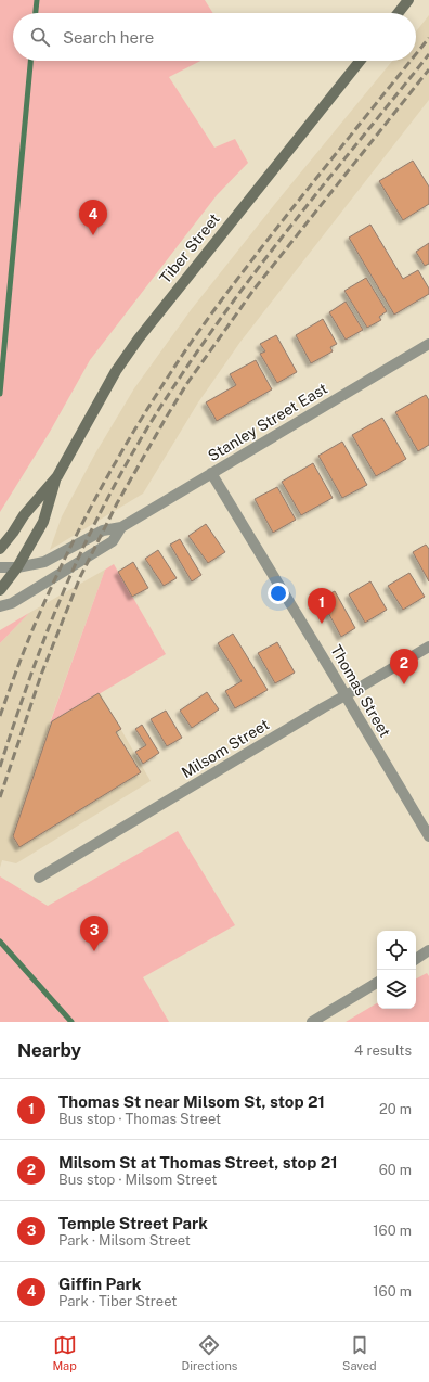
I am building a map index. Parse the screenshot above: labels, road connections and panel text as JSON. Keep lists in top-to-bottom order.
{
  "streets": {
    "main road": ["Tiber Street"],
    "street": ["Stanley Street East", "Thomas Street", "Milsom Street"]
  },
  "crossings": [
    ["Tiber Street", "Stanley Street East"],
    ["Stanley Street East", "Thomas Street"],
    ["Thomas Street", "Milsom Street"]
  ],
  "page": {
    "search": "Search here",
    "pins": [
      "4",
      "1",
      "2",
      "3"
    ],
    "heading": ["Nearby", "4 results"],
    "list": [
      {
        "mark": "1",
        "name": "Thomas St near Milsom St, stop 21",
        "note": "Bus stop · Thomas Street",
        "value": "20 m"
      },
      {
        "mark": "2",
        "name": "Milsom St at Thomas Street, stop 21",
        "note": "Bus stop · Milsom Street",
        "value": "60 m"
      },
      {
        "mark": "3",
        "name": "Temple Street Park",
        "note": "Park · Milsom Street",
        "value": "160 m"
      },
      {
        "mark": "4",
        "name": "Giffin Park",
        "note": "Park · Tiber Street",
        "value": "160 m"
      }
    ],
    "nav": ["Map", "Directions", "Saved"]
  }
}
